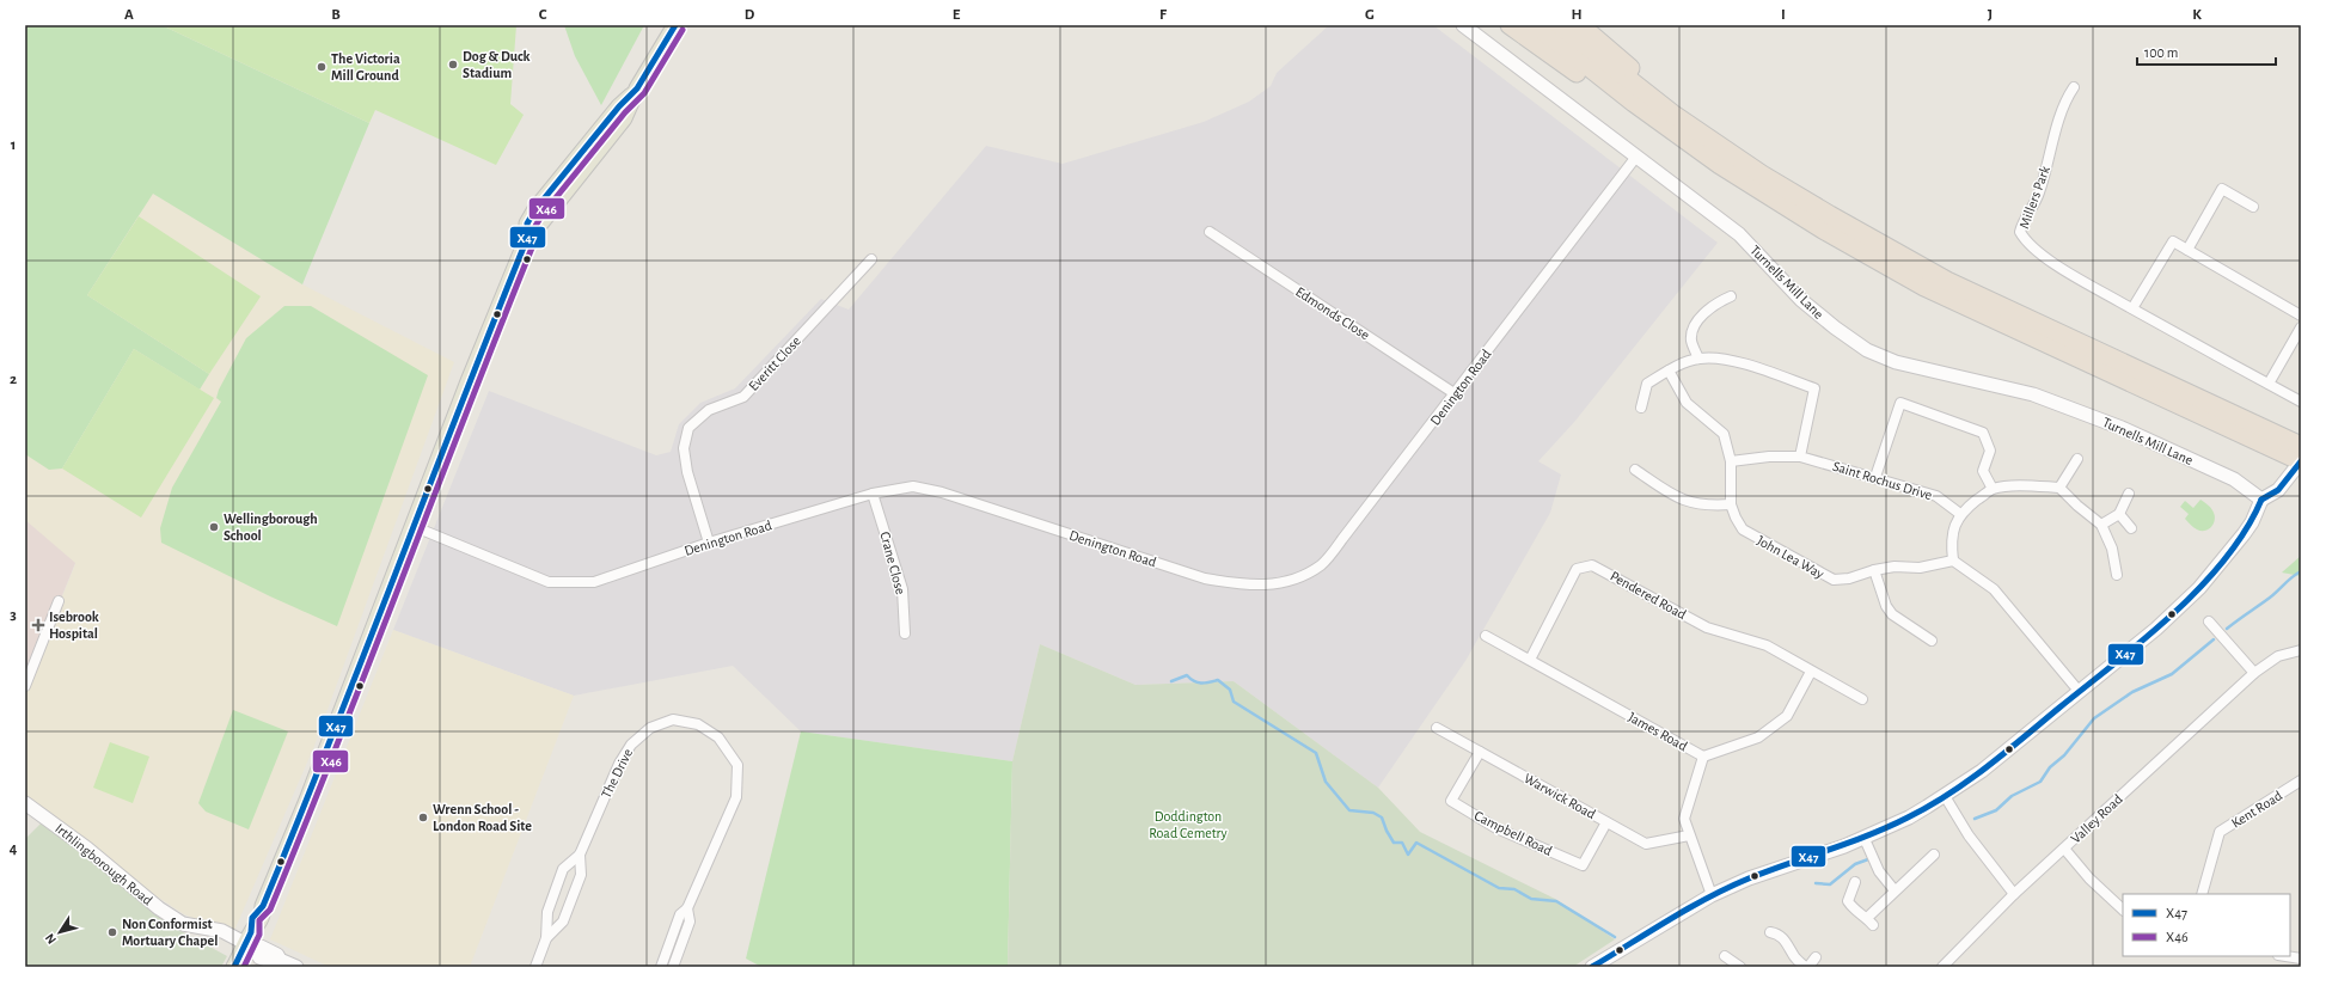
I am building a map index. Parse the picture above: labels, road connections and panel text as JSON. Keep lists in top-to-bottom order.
{
  "streets": {
    "main road": ["Turnells Mill Lane", "Irthlingborough Road"],
    "street": [
      "Millers Park",
      "Edmonds Close",
      "Everitt Close",
      "Denington Road",
      "Saint Rochus Drive",
      "John Lea Way",
      "Crane Close",
      "Pendered Road",
      "James Road",
      "The Drive",
      "Warwick Road",
      "Kent Road",
      "Valley Road",
      "Campbell Road"
    ]
  },
  "crossings": [
    ["Turnells Mill Lane", "Denington Road"],
    ["Edmonds Close", "Denington Road"],
    ["Everitt Close", "Denington Road"],
    ["Denington Road", "Crane Close"],
    ["Saint Rochus Drive", "John Lea Way"],
    ["Pendered Road", "James Road"],
    ["James Road", "Warwick Road"],
    ["Warwick Road", "Campbell Road"]
  ],
  "parks": ["Doddington Road Cemetry"],
  "places": {
    "other": [
      "Dog & Duck Stadium",
      "The Victoria Mill Ground",
      "Wellingborough School",
      "Wrenn School - London Road Site",
      "Non Conformist Mortuary Chapel"
    ],
    "health": ["Isebrook Hospital"]
  },
  "lines": ["transit line X47", "transit line X46"],
  "legend": ["X47", "X46"],
  "scale_bar": "100 m",
  "north": "bottom left",
  "grid": {
    "columns": [
      "A",
      "B",
      "C",
      "D",
      "E",
      "F",
      "G",
      "H",
      "I",
      "J",
      "K"
    ],
    "rows": [
      "1",
      "2",
      "3",
      "4"
    ]
  }
}
